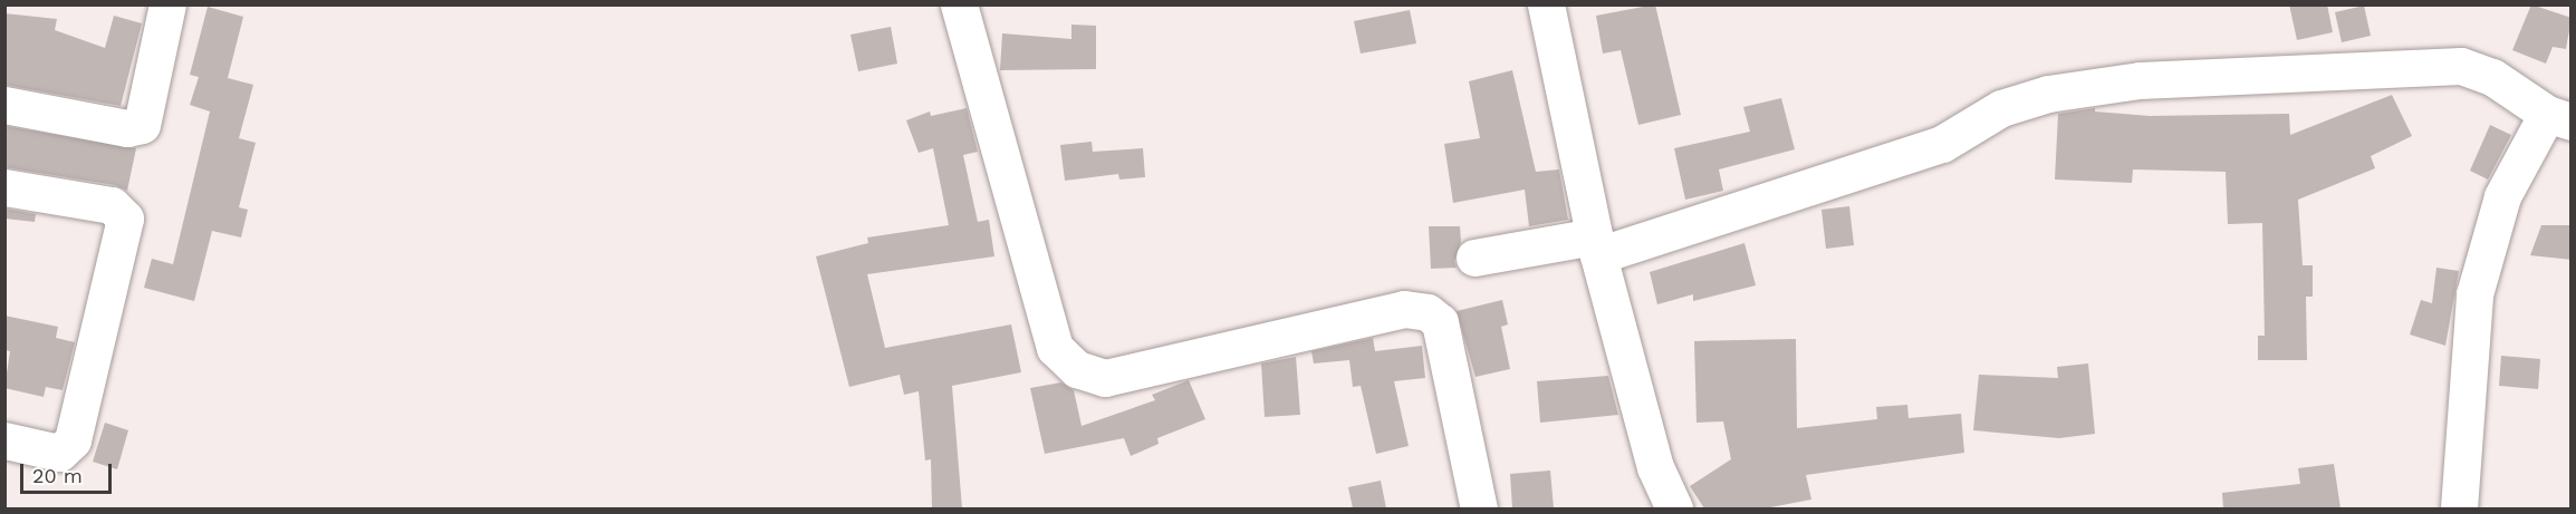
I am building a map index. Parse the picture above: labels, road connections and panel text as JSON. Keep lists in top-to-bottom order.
{
  "scale_bar": "20 m"
}
